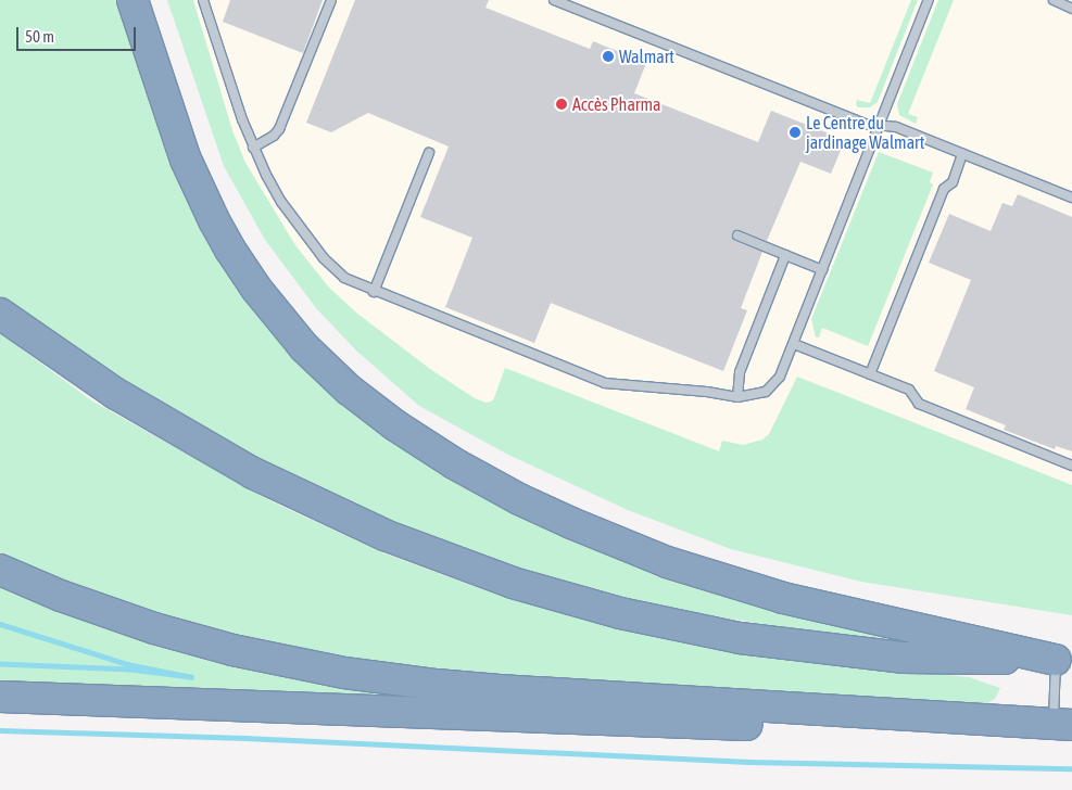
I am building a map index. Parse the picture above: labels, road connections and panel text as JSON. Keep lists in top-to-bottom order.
{
  "places": ["Walmart", "Accès Pharma", "Le Centre du jardinage Walmart"],
  "scale_bar": "50 m"
}
